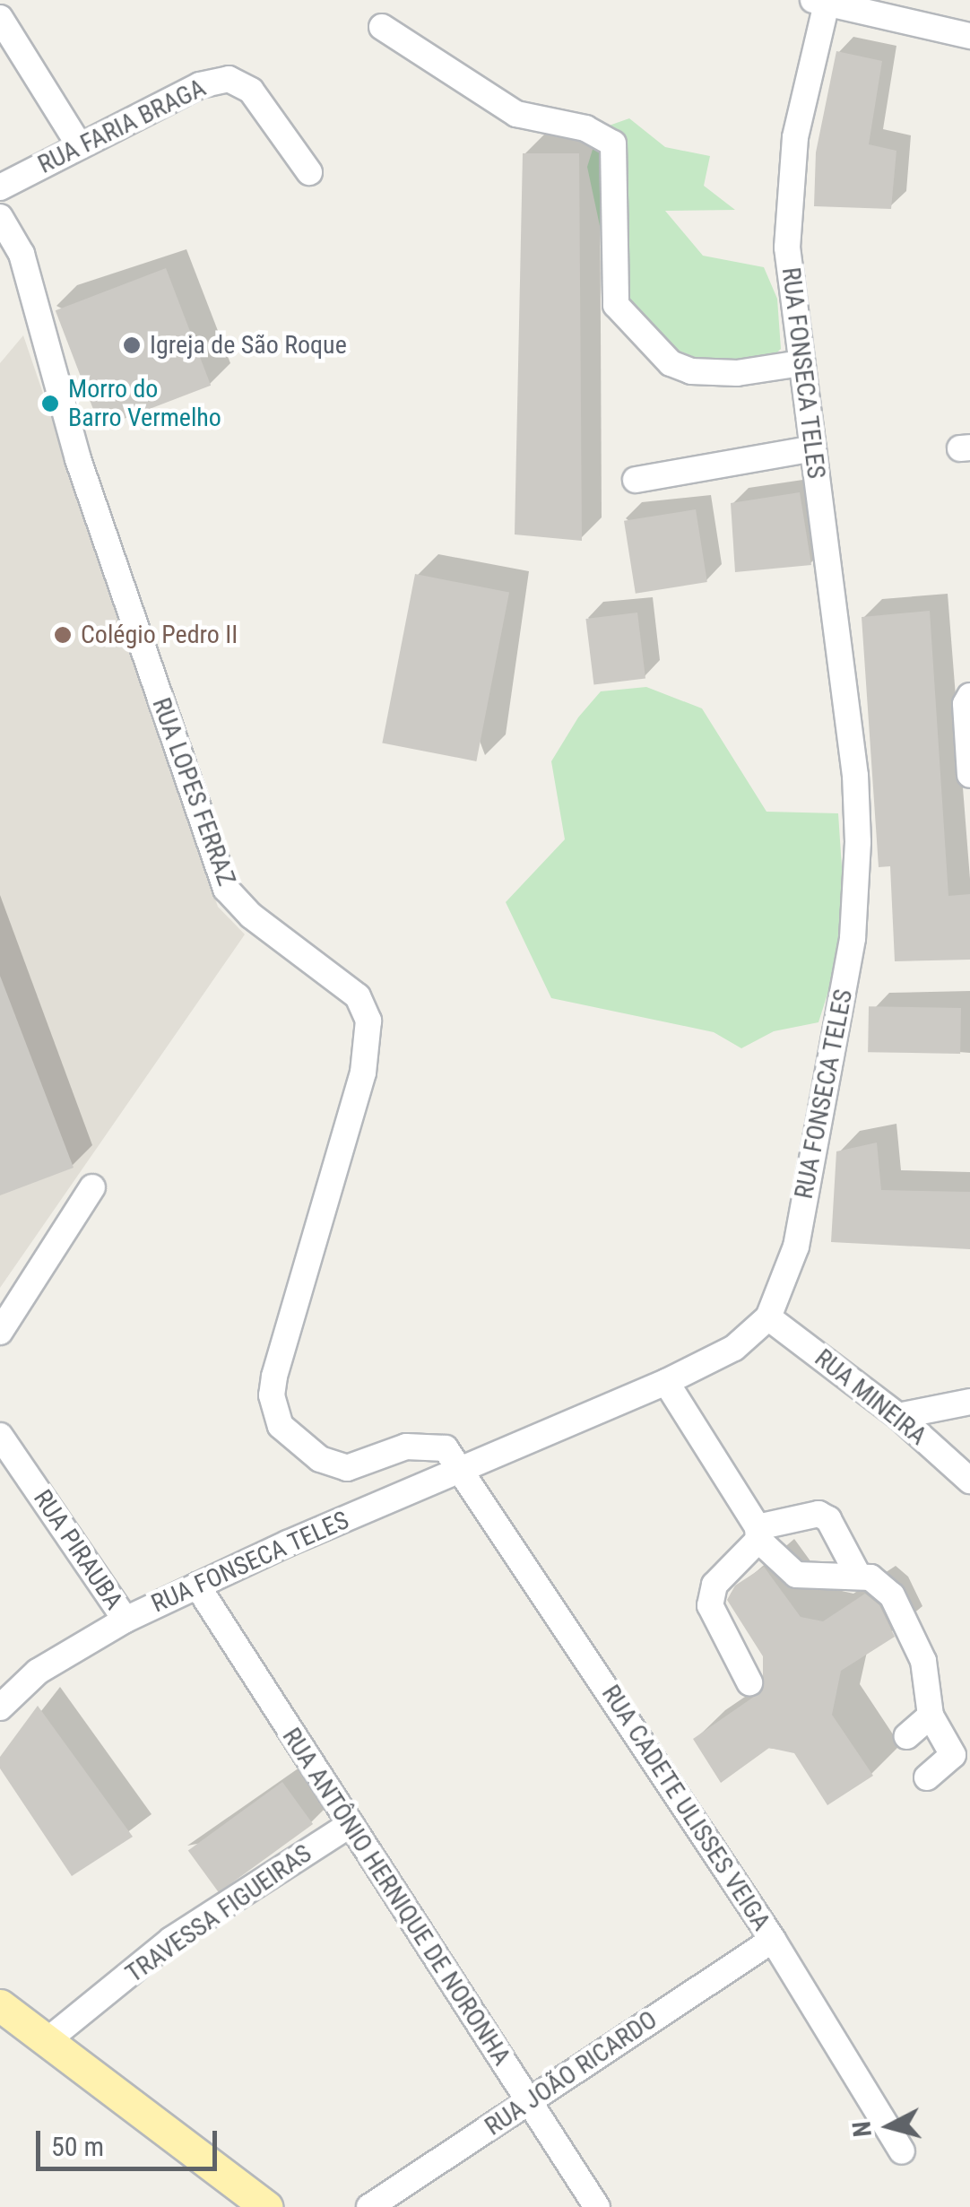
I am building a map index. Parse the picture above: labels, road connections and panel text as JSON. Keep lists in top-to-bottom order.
{
  "streets": {
    "street": [
      "RUA FARIA BRAGA",
      "RUA FONSECA TELES",
      "RUA LOPES FERRAZ",
      "RUA MINEIRA",
      "RUA PIRAUBA",
      "RUA CADETE ULISSES VEIGA",
      "RUA ANTÔNIO HERNIQUE DE NORONHA",
      "TRAVESSA FIGUEIRAS",
      "RUA JOÃO RICARDO"
    ]
  },
  "crossings": [
    ["RUA FONSECA TELES", "RUA LOPES FERRAZ"],
    ["RUA FONSECA TELES", "RUA MINEIRA"],
    ["RUA FONSECA TELES", "RUA PIRAUBA"],
    ["RUA FONSECA TELES", "RUA CADETE ULISSES VEIGA"],
    ["RUA FONSECA TELES", "RUA ANTÔNIO HERNIQUE DE NORONHA"],
    ["RUA LOPES FERRAZ", "RUA CADETE ULISSES VEIGA"],
    ["RUA CADETE ULISSES VEIGA", "RUA JOÃO RICARDO"],
    ["RUA ANTÔNIO HERNIQUE DE NORONHA", "TRAVESSA FIGUEIRAS"],
    ["RUA ANTÔNIO HERNIQUE DE NORONHA", "RUA JOÃO RICARDO"]
  ],
  "places": ["Igreja de São Roque", "Morro do Barro Vermelho", "Colégio Pedro II"],
  "scale_bar": "50 m",
  "north": "left"
}
